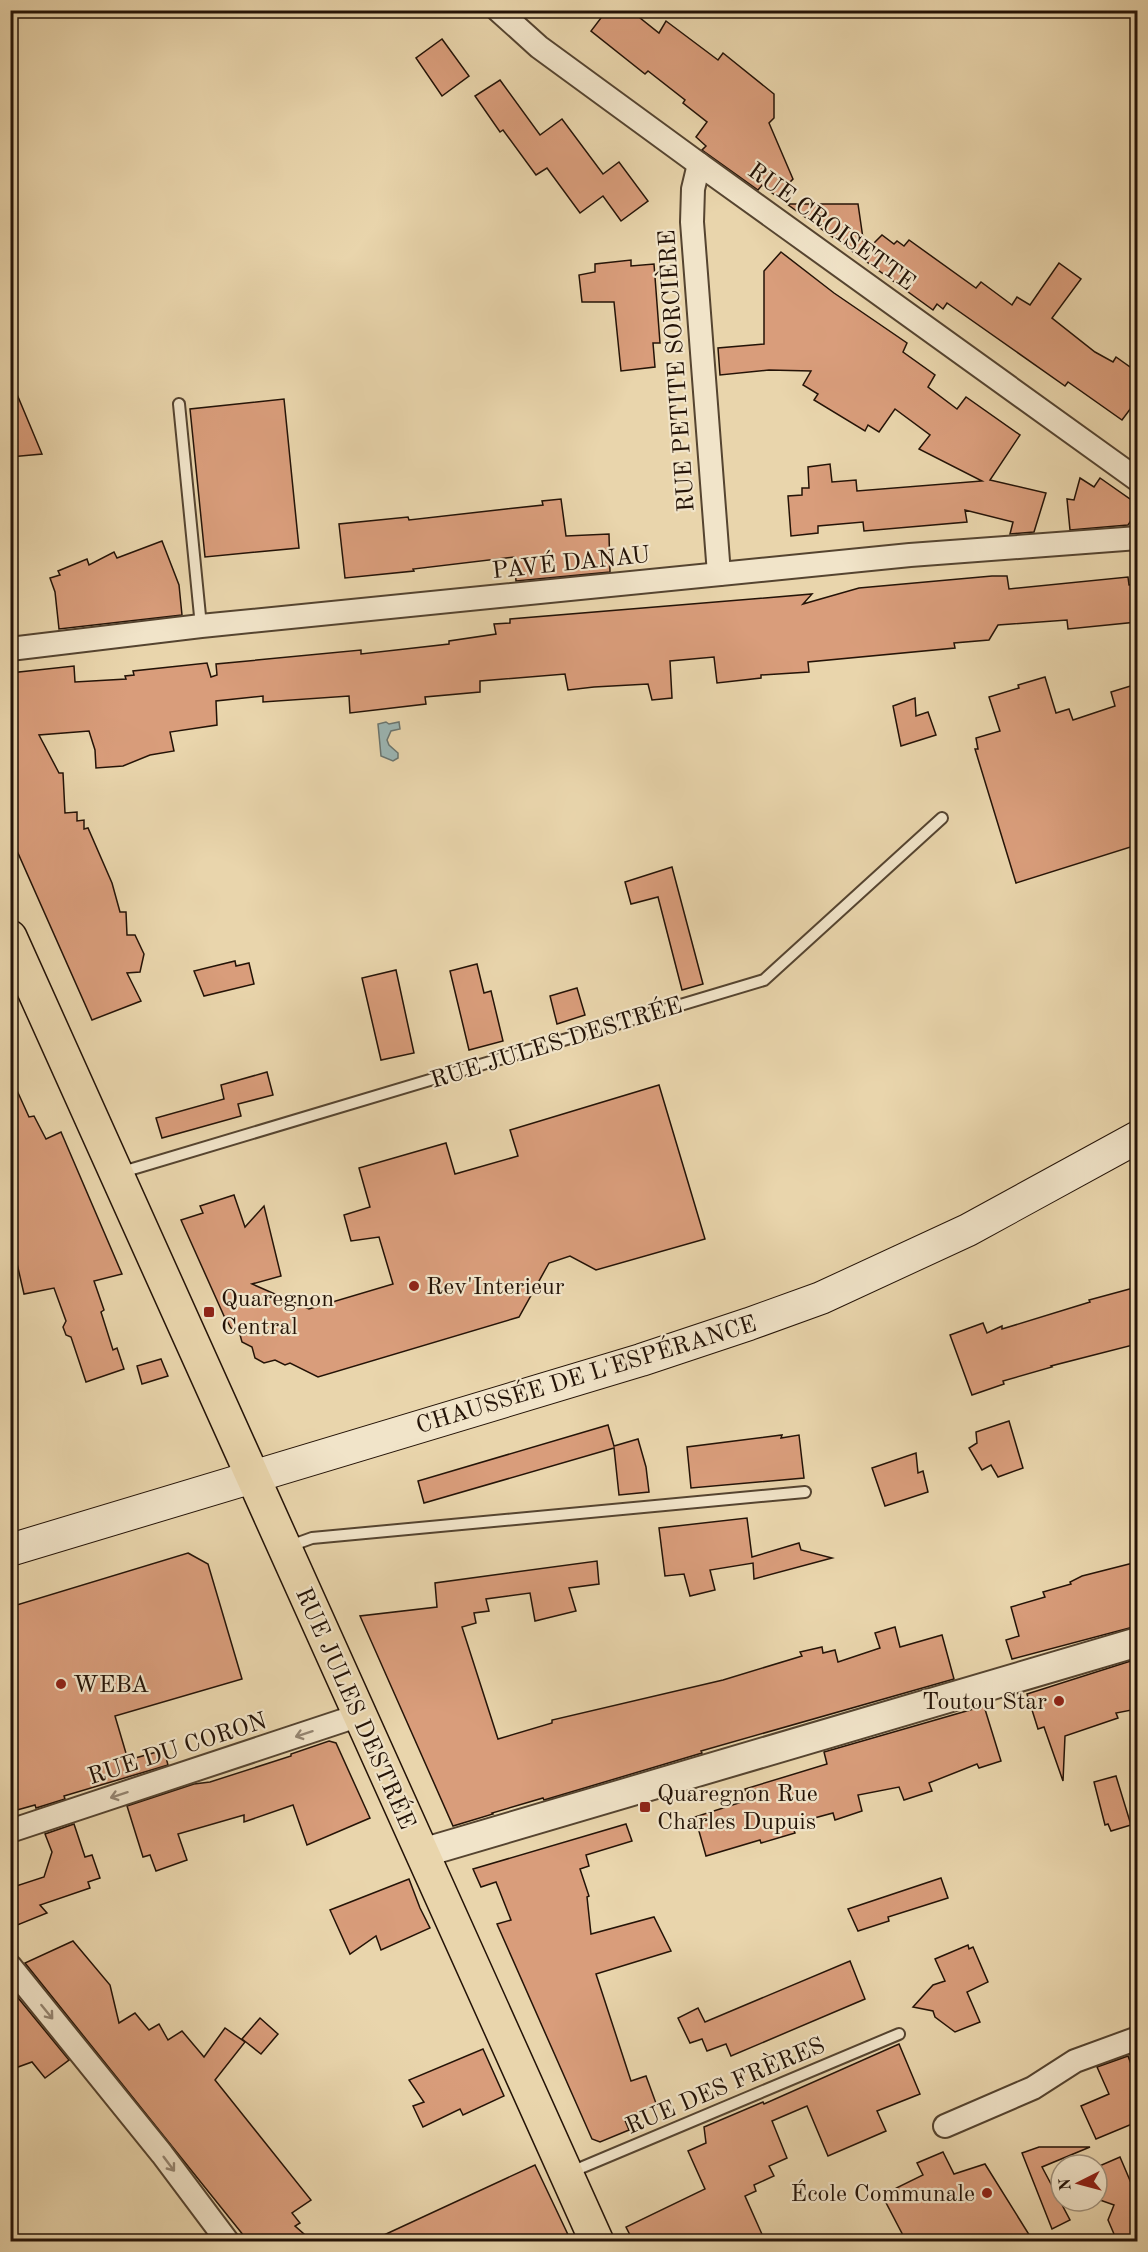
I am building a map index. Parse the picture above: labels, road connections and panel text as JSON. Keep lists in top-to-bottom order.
{
  "streets": {
    "main road": ["RUE JULES DESTRÉE", "CHAUSSÉE DE L'ESPÉRANCE"],
    "street": [
      "RUE CROISETTE",
      "RUE PETITE SORCIÈRE",
      "PAVÉ DANAU",
      "RUE DU CORON"
    ],
    "lane": ["RUE DES FRÈRES"]
  },
  "crossings": [
    ["RUE CROISETTE", "RUE PETITE SORCIÈRE"],
    ["RUE PETITE SORCIÈRE", "PAVÉ DANAU"],
    ["RUE JULES DESTRÉE", "CHAUSSÉE DE L'ESPÉRANCE"],
    ["RUE JULES DESTRÉE", "RUE DU CORON"],
    ["RUE JULES DESTRÉE", "RUE DES FRÈRES"]
  ],
  "one_way": ["RUE DU CORON"],
  "places": {
    "other": [
      "Rev'Interieur",
      "WEBA",
      "Toutou Star",
      "École Communale"
    ],
    "transit": ["Quaregnon Central", "Quaregnon Rue Charles Dupuis"]
  },
  "north": "left"
}
